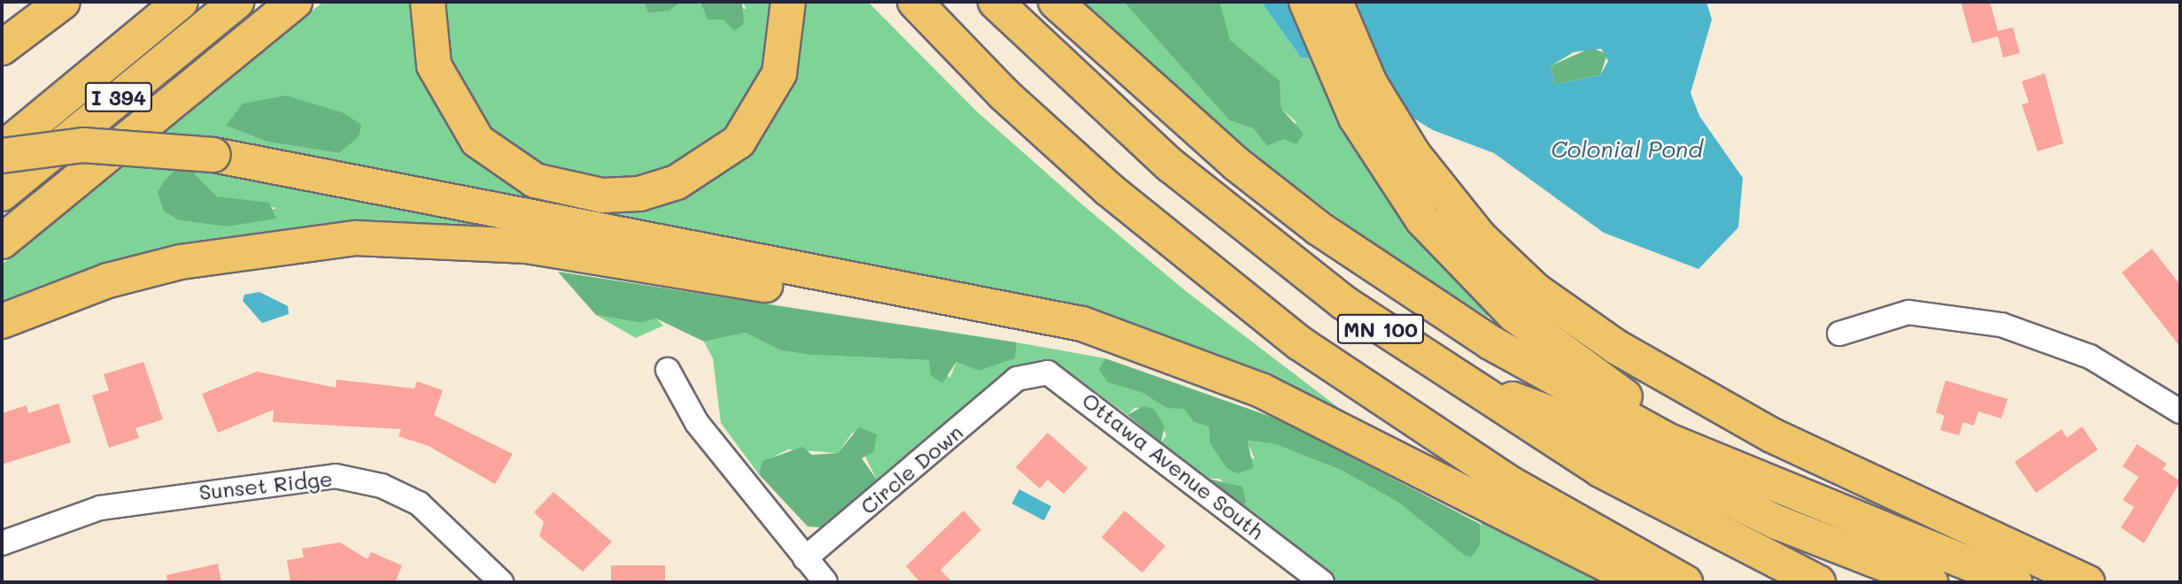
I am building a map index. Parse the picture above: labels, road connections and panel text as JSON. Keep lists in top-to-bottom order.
{
  "streets": {
    "highway": ["I 394", "MN 100"],
    "street": ["Ottawa Avenue South", "Circle Down", "Sunset Ridge"]
  },
  "crossings": [
    ["Ottawa Avenue South", "Circle Down"]
  ],
  "water": ["Colonial Pond"]
}
